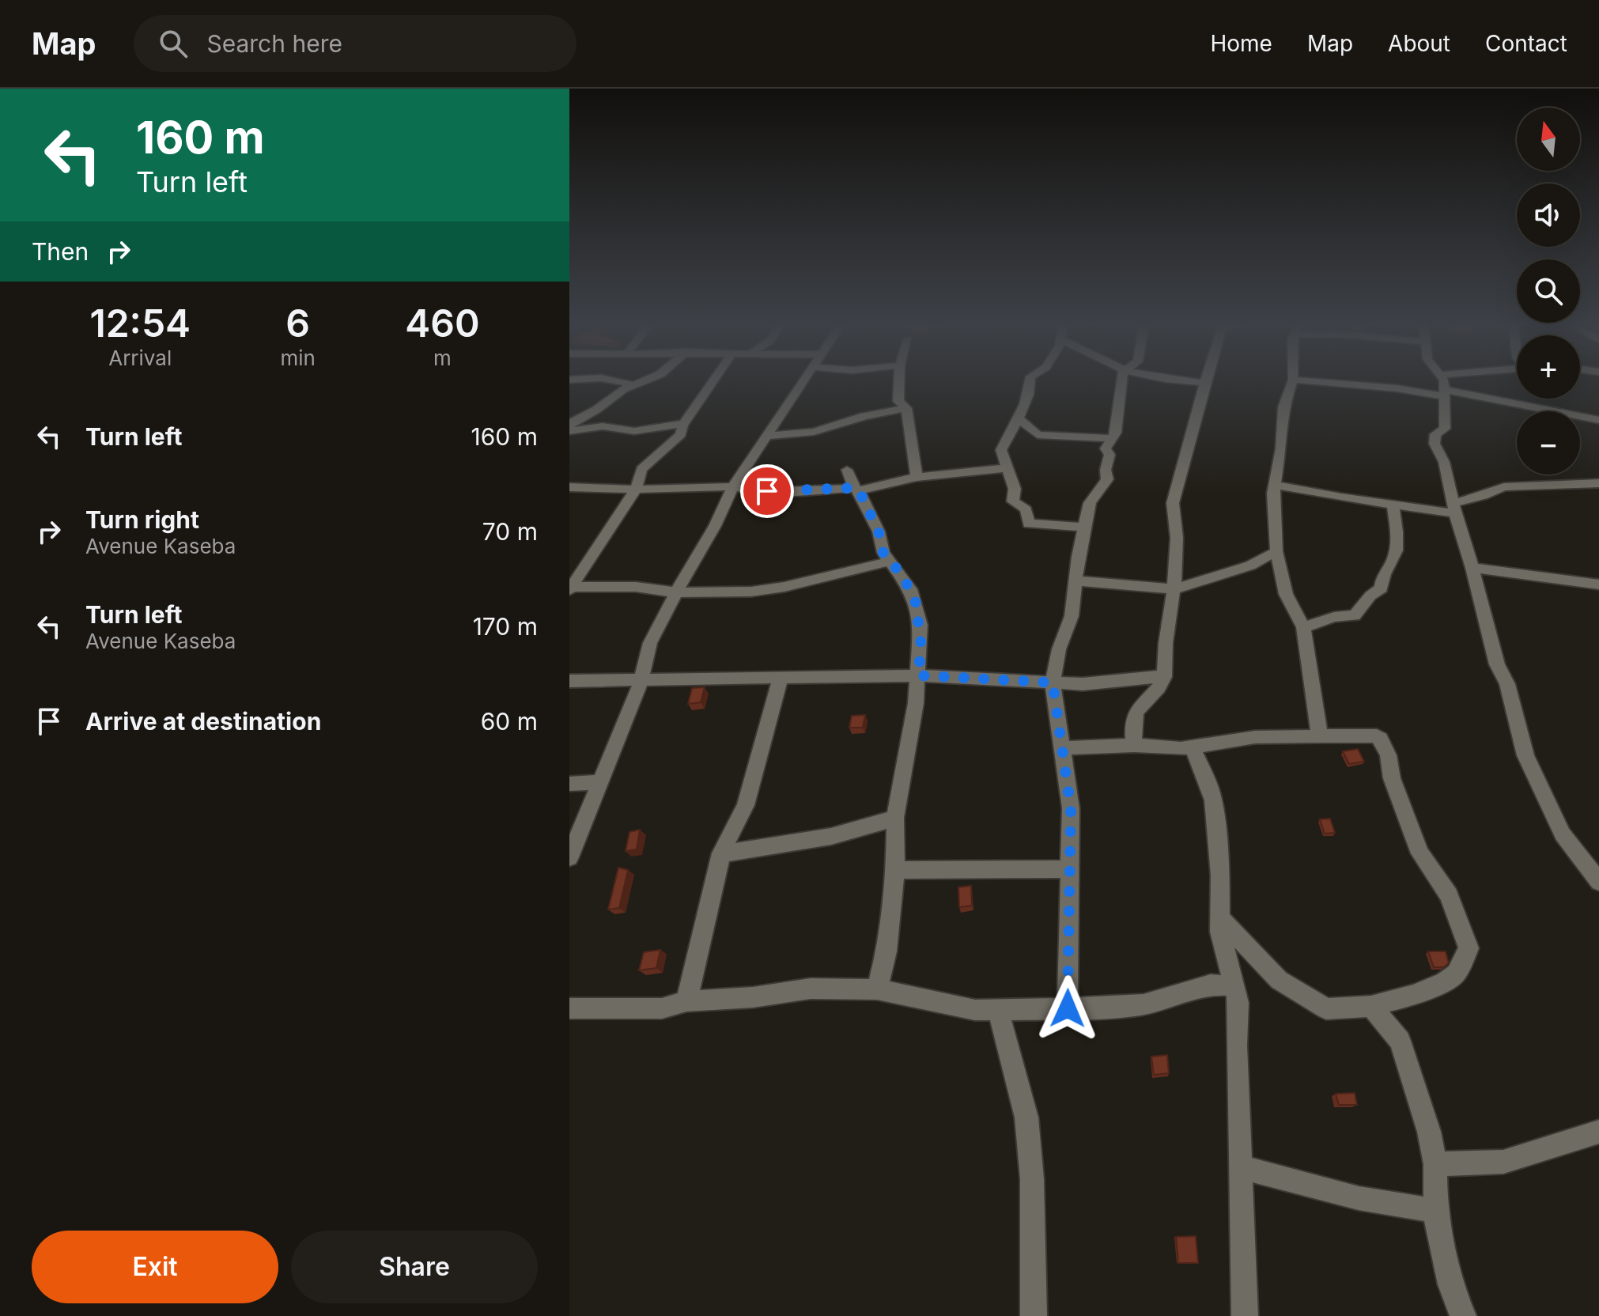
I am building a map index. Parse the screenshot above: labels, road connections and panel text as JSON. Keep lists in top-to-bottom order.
{
  "north": "top",
  "page": {
    "header": "Map",
    "search": "Search here",
    "nav": [
      "Home",
      "Map",
      "About",
      "Contact"
    ],
    "turn": ["160 m", "Turn left"],
    "map_buttons": ["+", "−"],
    "then": "Then",
    "eta": [
      "12:54",
      "Arrival",
      "6",
      "min",
      "460",
      "m"
    ],
    "list": [
      {
        "name": "Turn left",
        "value": "160 m"
      },
      {
        "name": "Turn right",
        "note": "Avenue Kaseba",
        "value": "70 m"
      },
      {
        "name": "Turn left",
        "note": "Avenue Kaseba",
        "value": "170 m"
      },
      {
        "name": "Arrive at destination",
        "value": "60 m"
      }
    ],
    "buttons": ["Exit", "Share"]
  }
}
